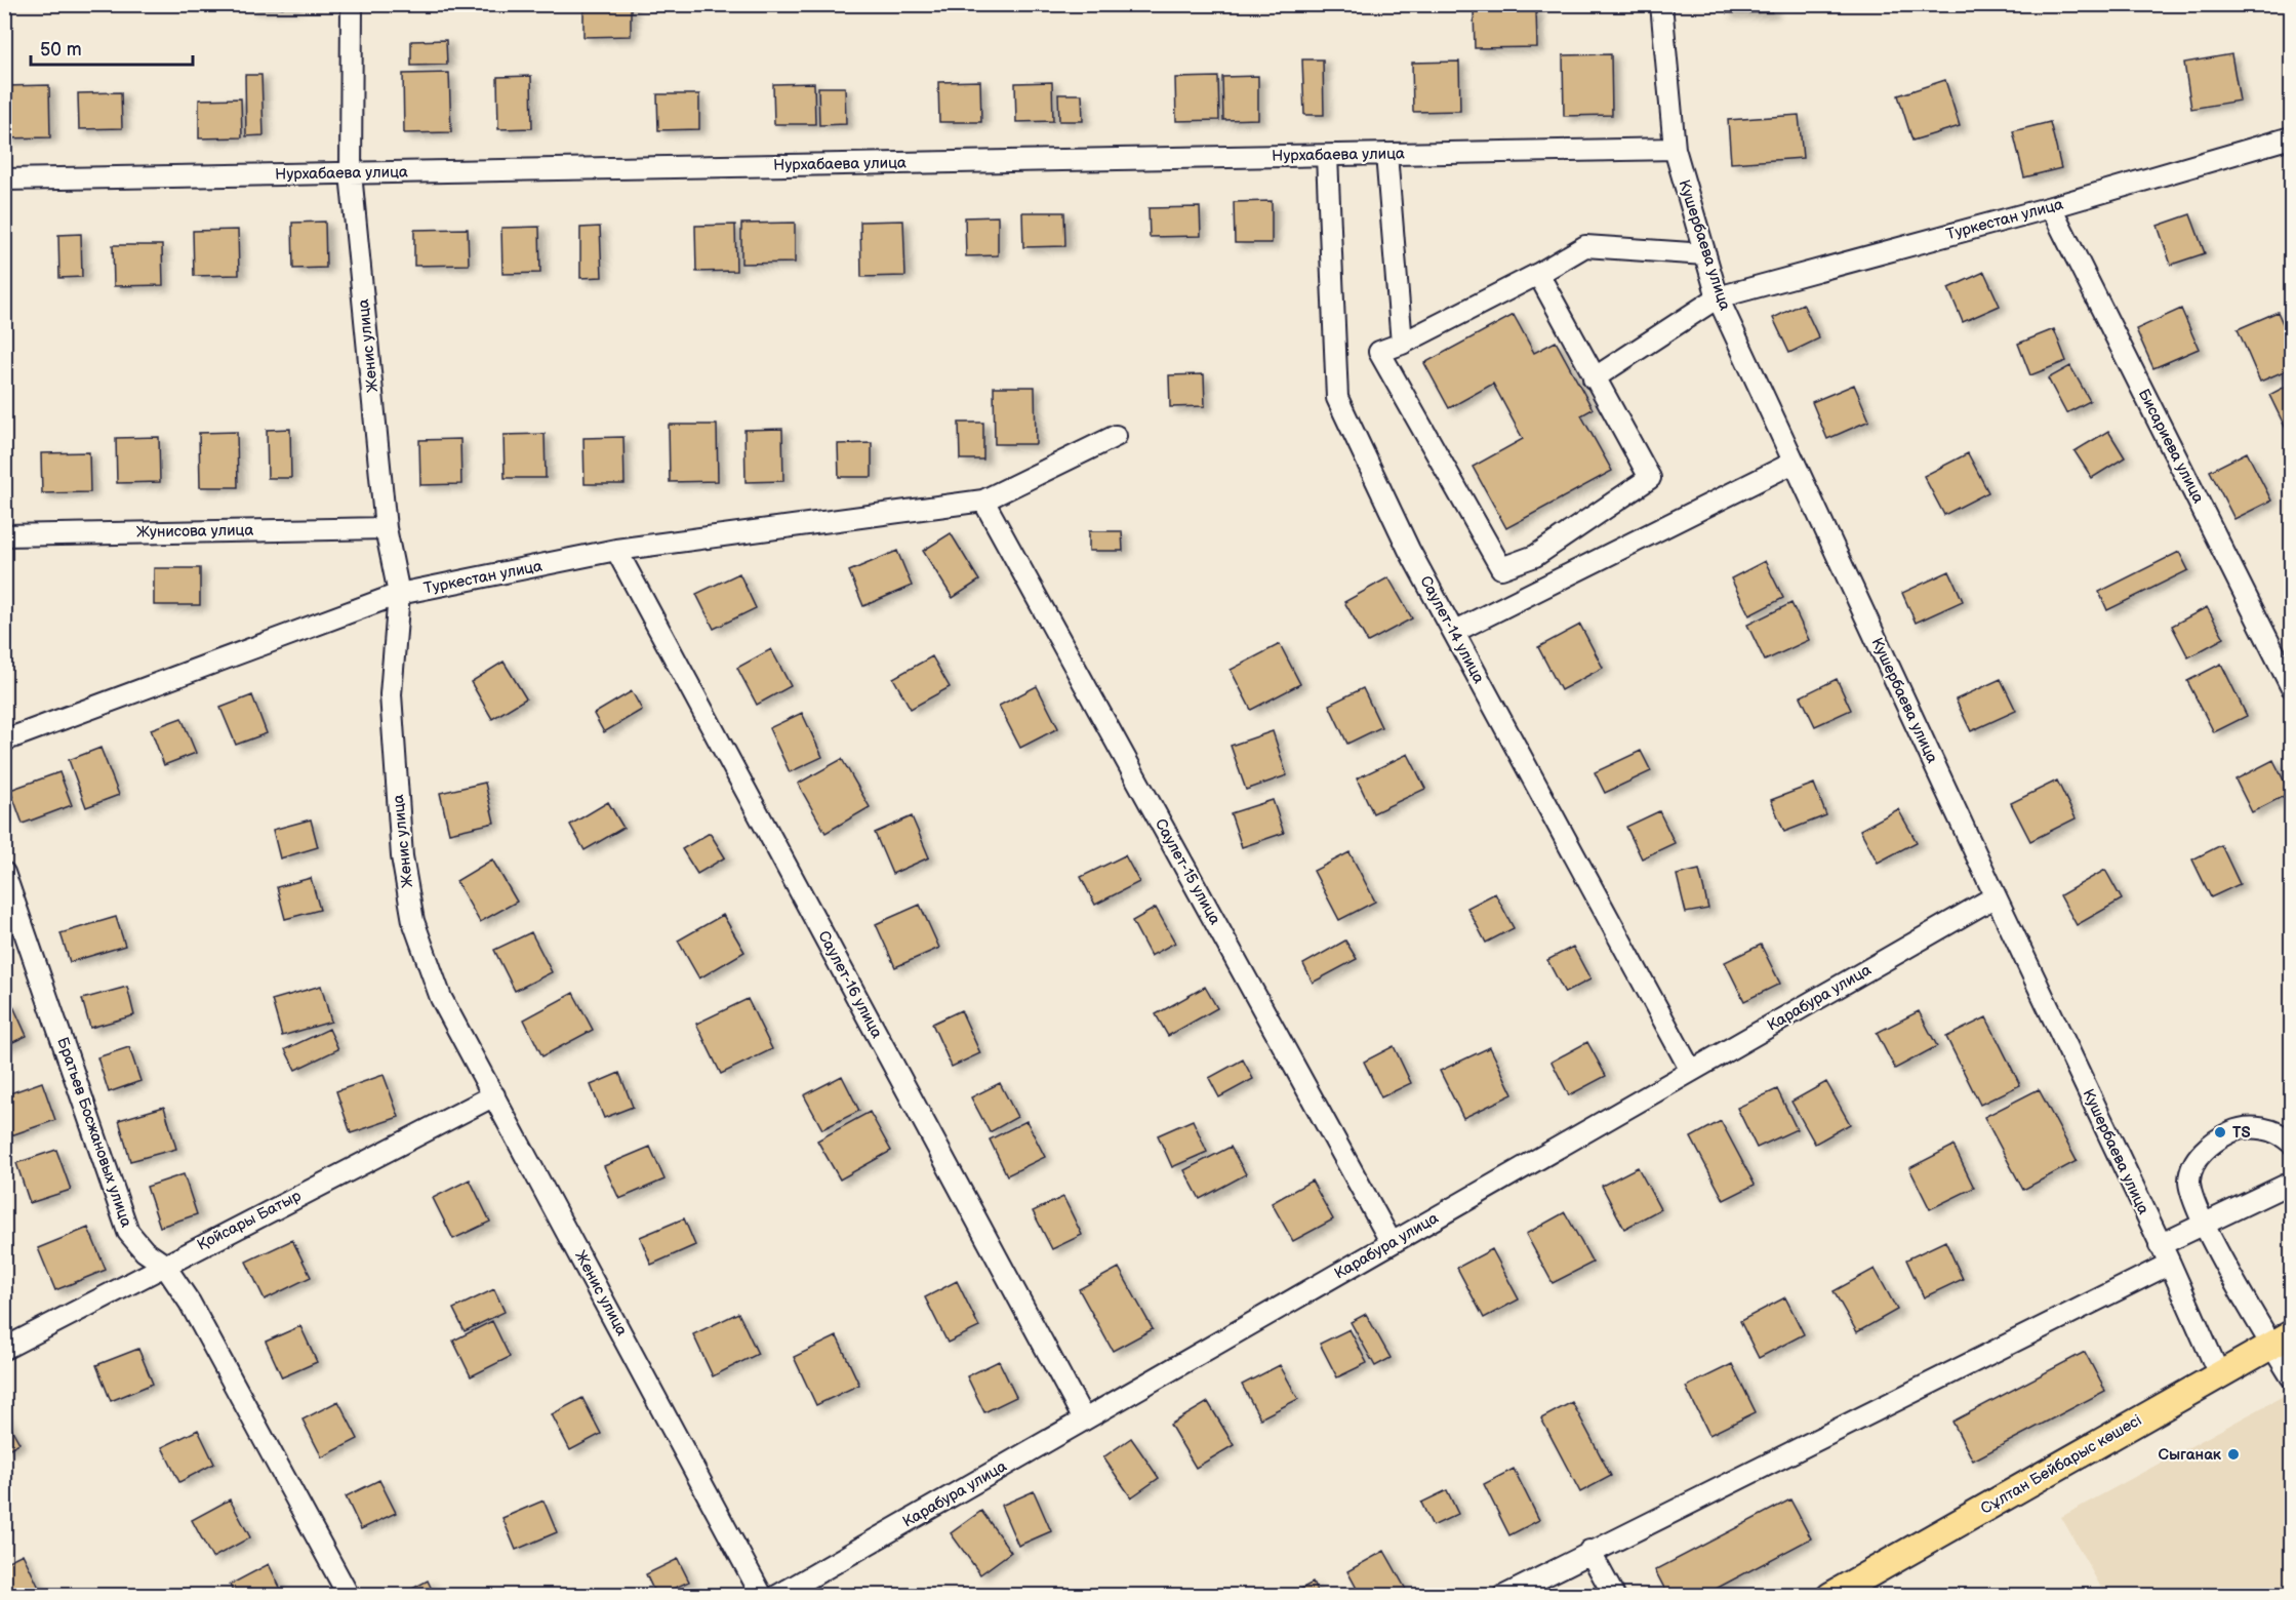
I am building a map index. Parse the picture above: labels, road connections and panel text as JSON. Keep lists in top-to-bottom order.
{
  "streets": {
    "main road": ["Сұлтан Бейбарыс көшесі"],
    "street": [
      "Нурхабаева улица",
      "Туркестан улица",
      "Кушербаева улица",
      "Женис улица",
      "Бисариева улица",
      "Жунисова улица",
      "Саулет-14 улица",
      "Саулет-15 улица",
      "Саулет-16 улица",
      "Карабура улица",
      "Братьев Босжановых улица",
      "Қойсары Батыр"
    ]
  },
  "crossings": [
    ["Нурхабаева улица", "Кушербаева улица"],
    ["Нурхабаева улица", "Женис улица"],
    ["Нурхабаева улица", "Саулет-14 улица"],
    ["Туркестан улица", "Кушербаева улица"],
    ["Туркестан улица", "Женис улица"],
    ["Туркестан улица", "Бисариева улица"],
    ["Туркестан улица", "Саулет-15 улица"],
    ["Туркестан улица", "Саулет-16 улица"],
    ["Кушербаева улица", "Карабура улица"],
    ["Кушербаева улица", "Сұлтан Бейбарыс көшесі"],
    ["Женис улица", "Жунисова улица"],
    ["Женис улица", "Қойсары Батыр"],
    ["Саулет-14 улица", "Карабура улица"],
    ["Саулет-15 улица", "Карабура улица"],
    ["Саулет-16 улица", "Карабура улица"],
    ["Братьев Босжановых улица", "Қойсары Батыр"]
  ],
  "places": ["TS", "Сыганак"],
  "scale_bar": "50 m"
}
